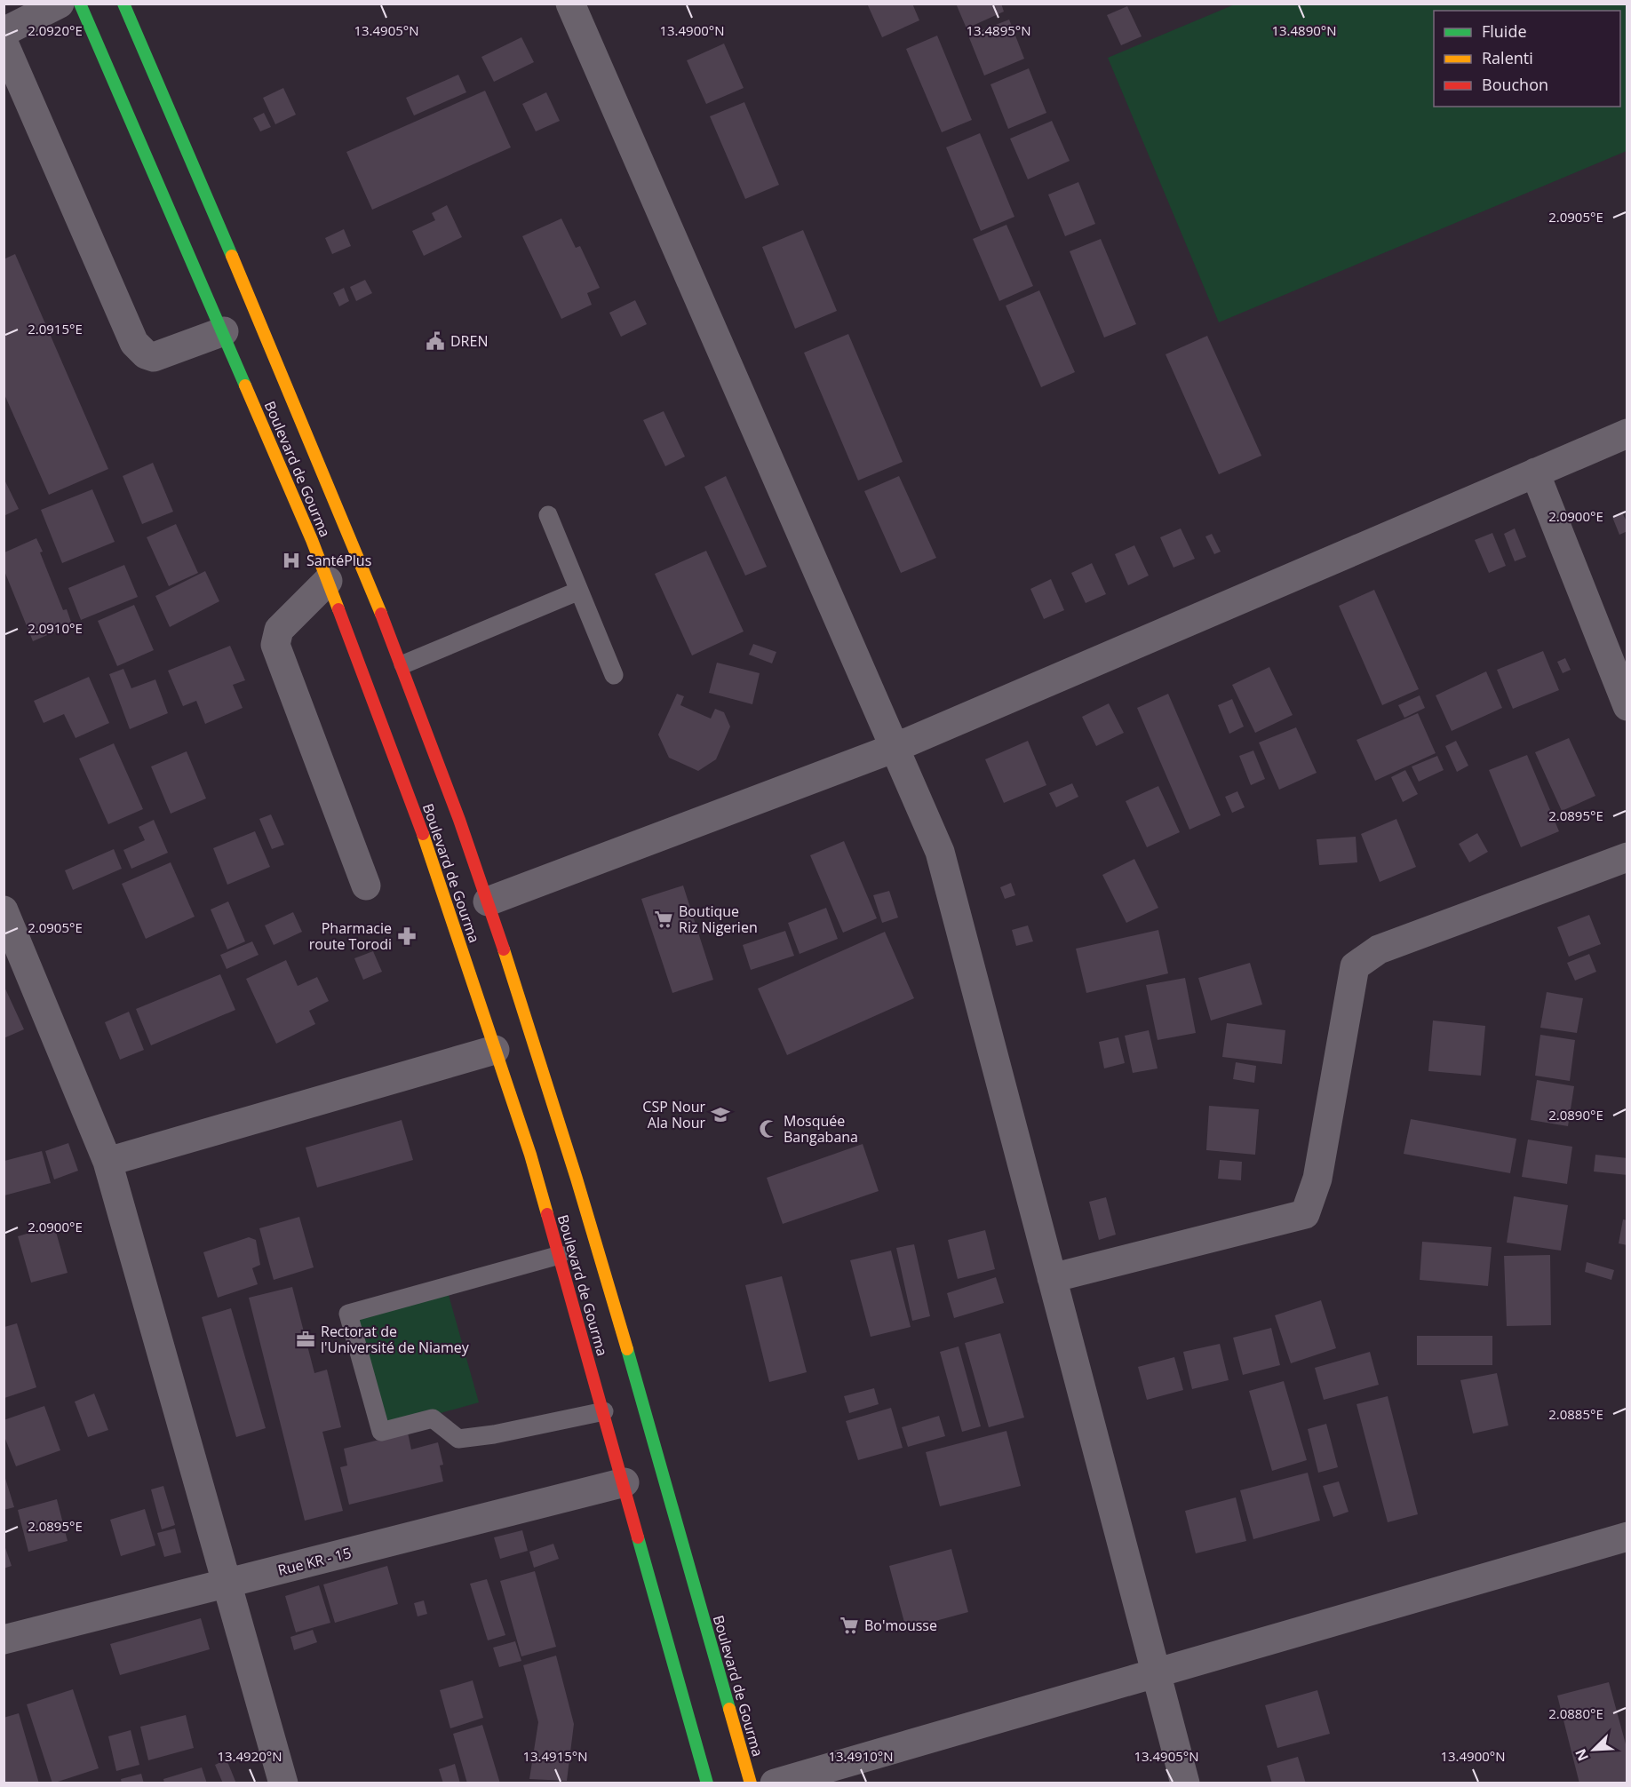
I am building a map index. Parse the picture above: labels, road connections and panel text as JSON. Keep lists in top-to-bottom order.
{
  "streets": {
    "highway": ["Boulevard de Gourma"],
    "street": ["Rue KR - 15"]
  },
  "crossings": [
    ["Boulevard de Gourma", "Rue KR - 15"]
  ],
  "places": {
    "public building": ["DREN"],
    "hospital": ["SantéPlus"],
    "supermarket": ["Boutique Riz Nigerien", "Bo'mousse"],
    "pharmacy": ["Pharmacie route Torodi"],
    "school or university": ["CSP Nour Ala Nour"],
    "mosque": ["Mosquée Bangabana"],
    "office": ["Rectorat de l'Université de Niamey"]
  },
  "legend": ["Fluide", "Ralenti", "Bouchon"],
  "north": "bottom left",
  "coordinates": [
    "2.0920°E",
    "13.4905°N",
    "13.4900°N",
    "13.4895°N",
    "13.4890°N",
    "2.0905°E",
    "2.0915°E",
    "2.0900°E",
    "2.0910°E",
    "2.0895°E",
    "2.0890°E",
    "2.0885°E",
    "2.0880°E",
    "13.4920°N",
    "13.4915°N",
    "13.4910°N"
  ]
}
